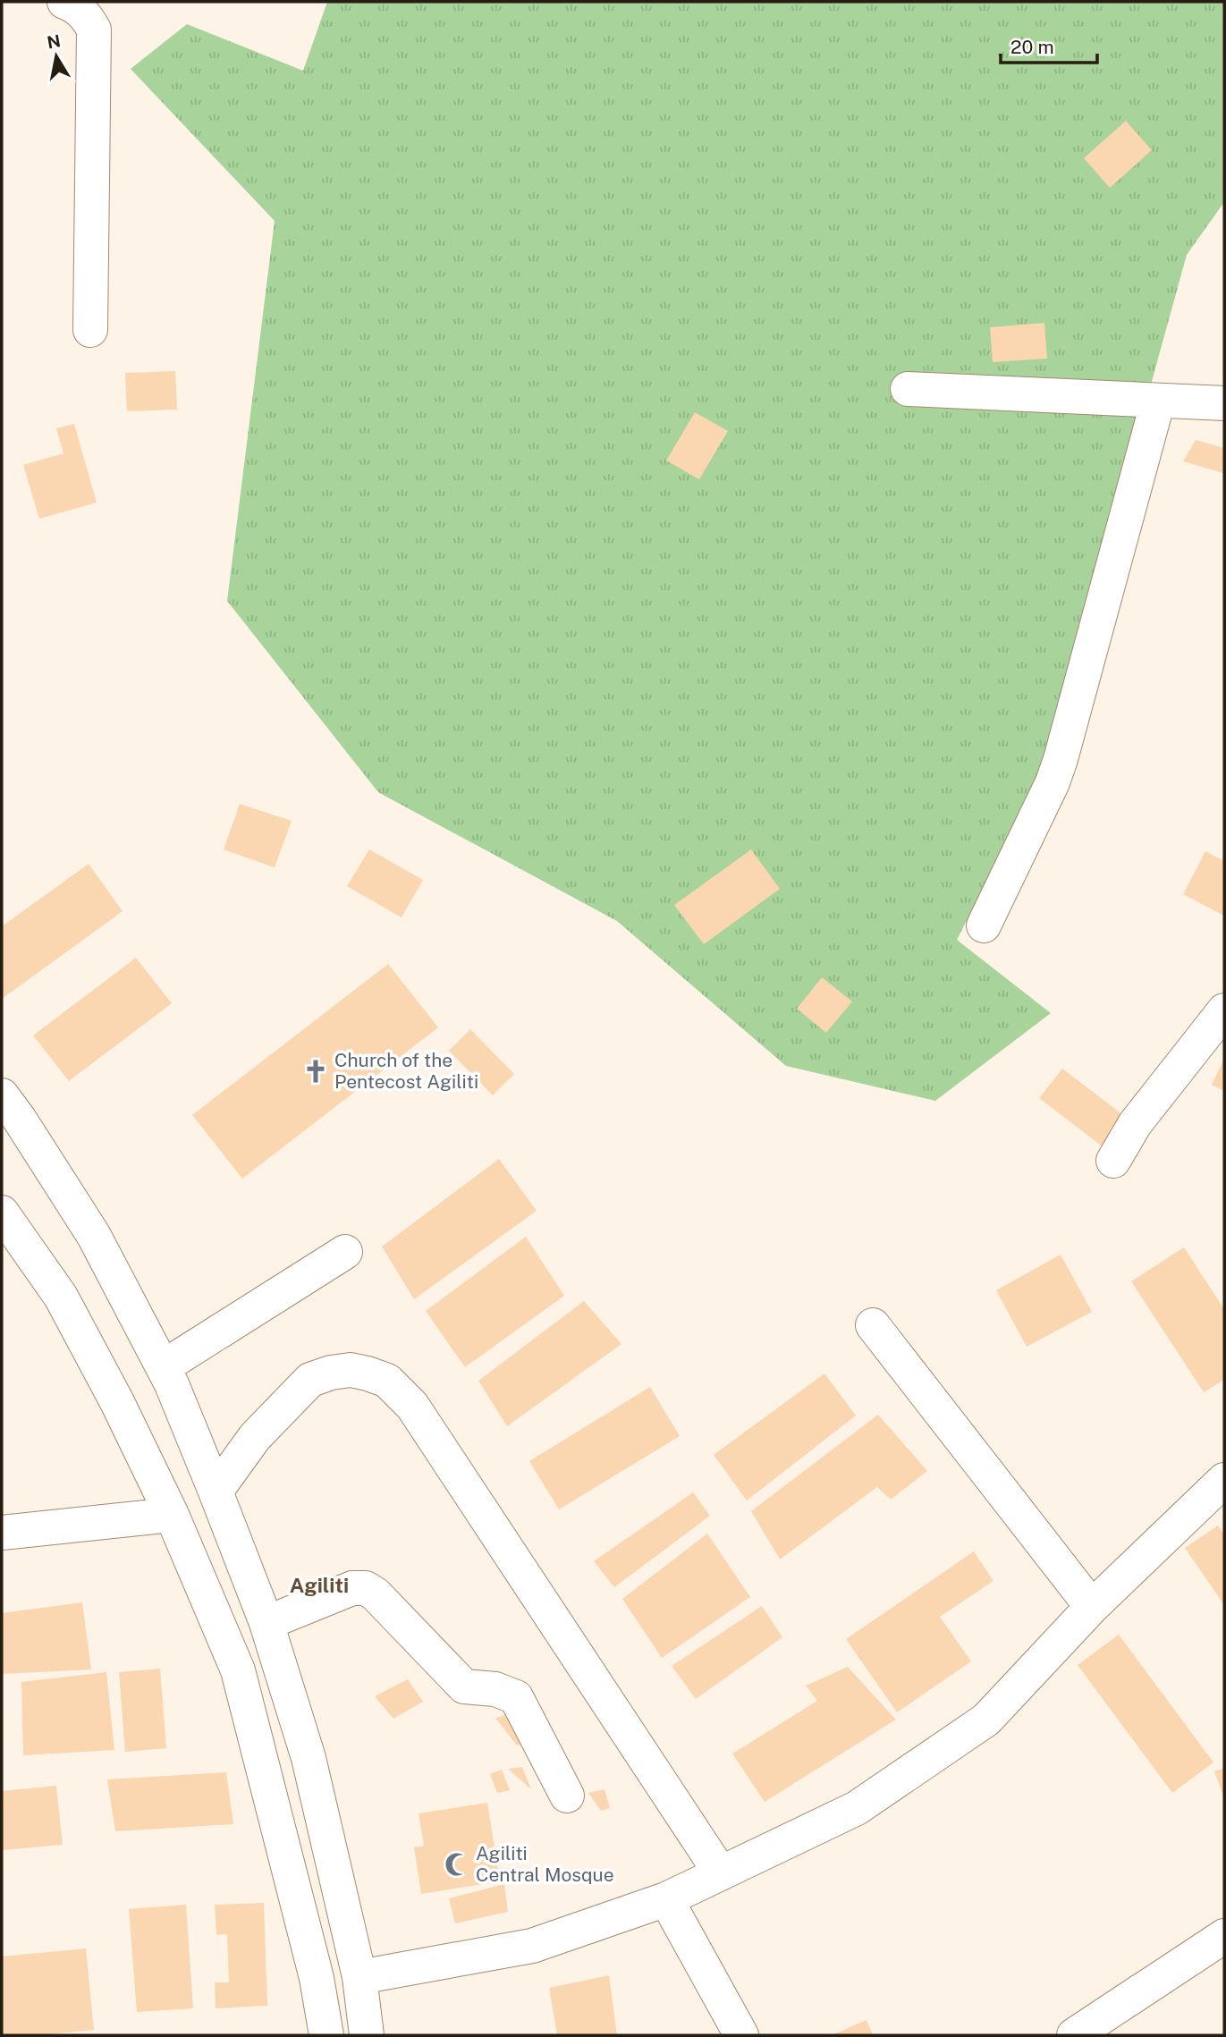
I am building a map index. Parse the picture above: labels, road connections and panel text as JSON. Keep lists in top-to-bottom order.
{
  "districts": ["Agiliti"],
  "places": {
    "church": ["Church of the Pentecost Agiliti"],
    "mosque": ["Agiliti Central Mosque"]
  },
  "scale_bar": "20 m",
  "north": "top"
}
